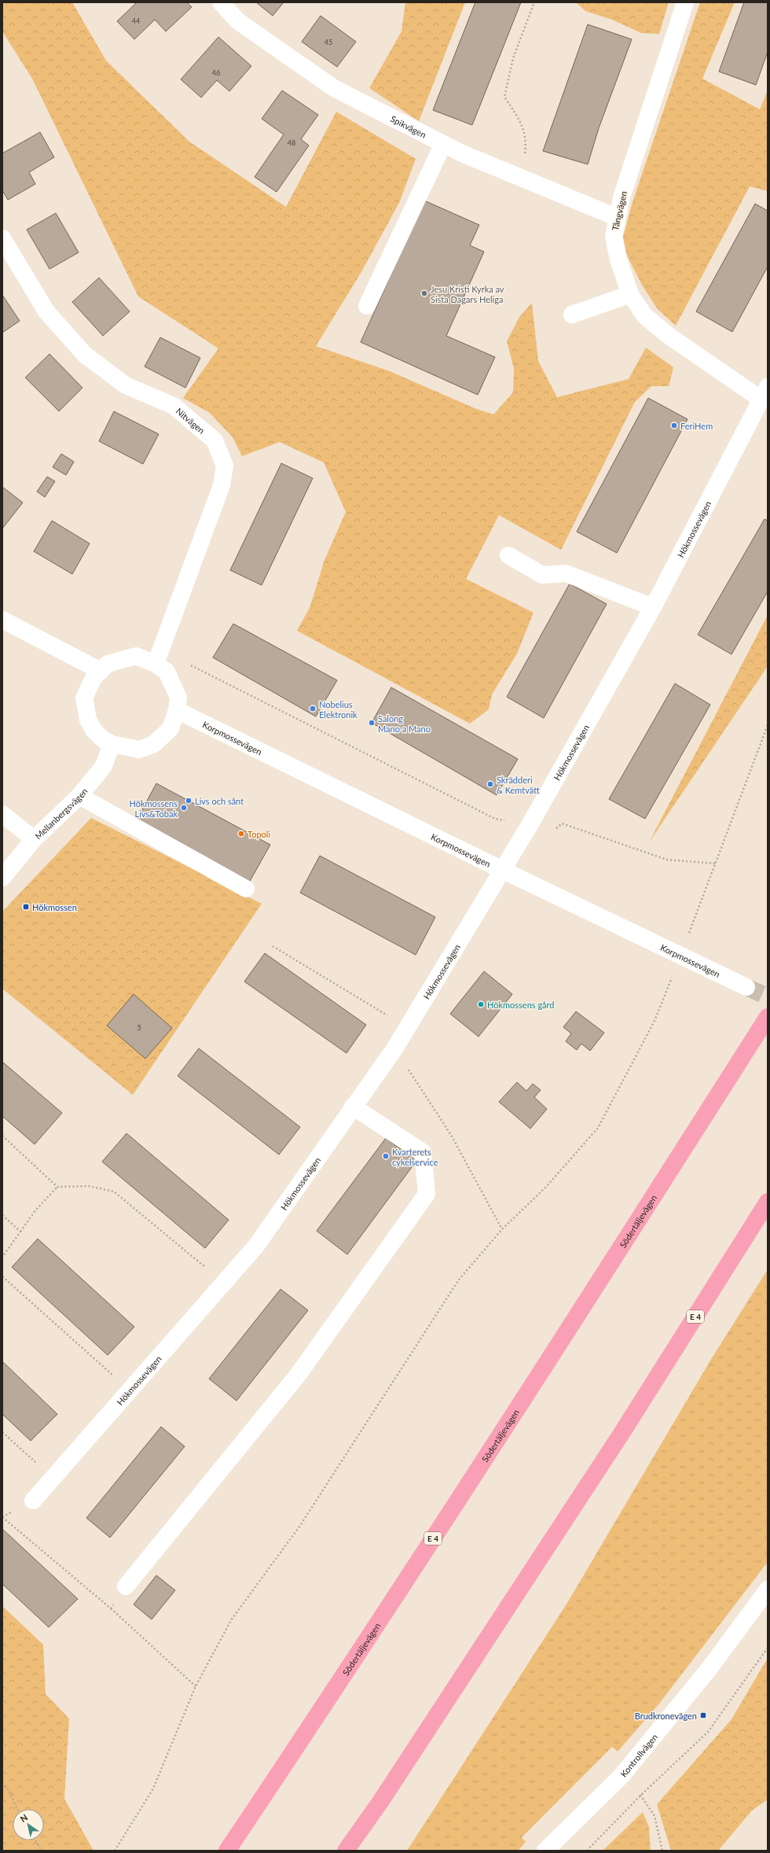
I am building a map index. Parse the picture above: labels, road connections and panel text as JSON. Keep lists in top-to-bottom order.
{
  "streets": {
    "highway": ["Södertäljevägen", "E 4"],
    "street": [
      "Spikvägen",
      "Tångvägen",
      "Nitvägen",
      "Hökmossevägen",
      "Korpmossevägen",
      "Mellanbergsvägen",
      "Kontrollvägen"
    ]
  },
  "crossings": [
    ["Spikvägen", "Tångvägen"],
    ["Tångvägen", "Hökmossevägen"],
    ["Nitvägen", "Korpmossevägen"],
    ["Nitvägen", "Mellanbergsvägen"],
    ["Hökmossevägen", "Korpmossevägen"],
    ["Korpmossevägen", "Mellanbergsvägen"]
  ],
  "places": {
    "other": [
      "Jesu Kristi Kyrka av Sista Dagars Heliga",
      "FeriHem",
      "Nobelius Elektronik",
      "Salong Mano a Mano",
      "Skrädderi & Kemtvätt",
      "Livs och sånt",
      "Hökmossens Livs&Tobak",
      "Topoli",
      "Hökmossens gård",
      "Kvarterets cykelservice"
    ],
    "transit": ["Hökmossen", "Brudkronevägen"]
  },
  "house_numbers": [
    "44",
    "45",
    "46",
    "48",
    "5"
  ],
  "north": "top left"
}
